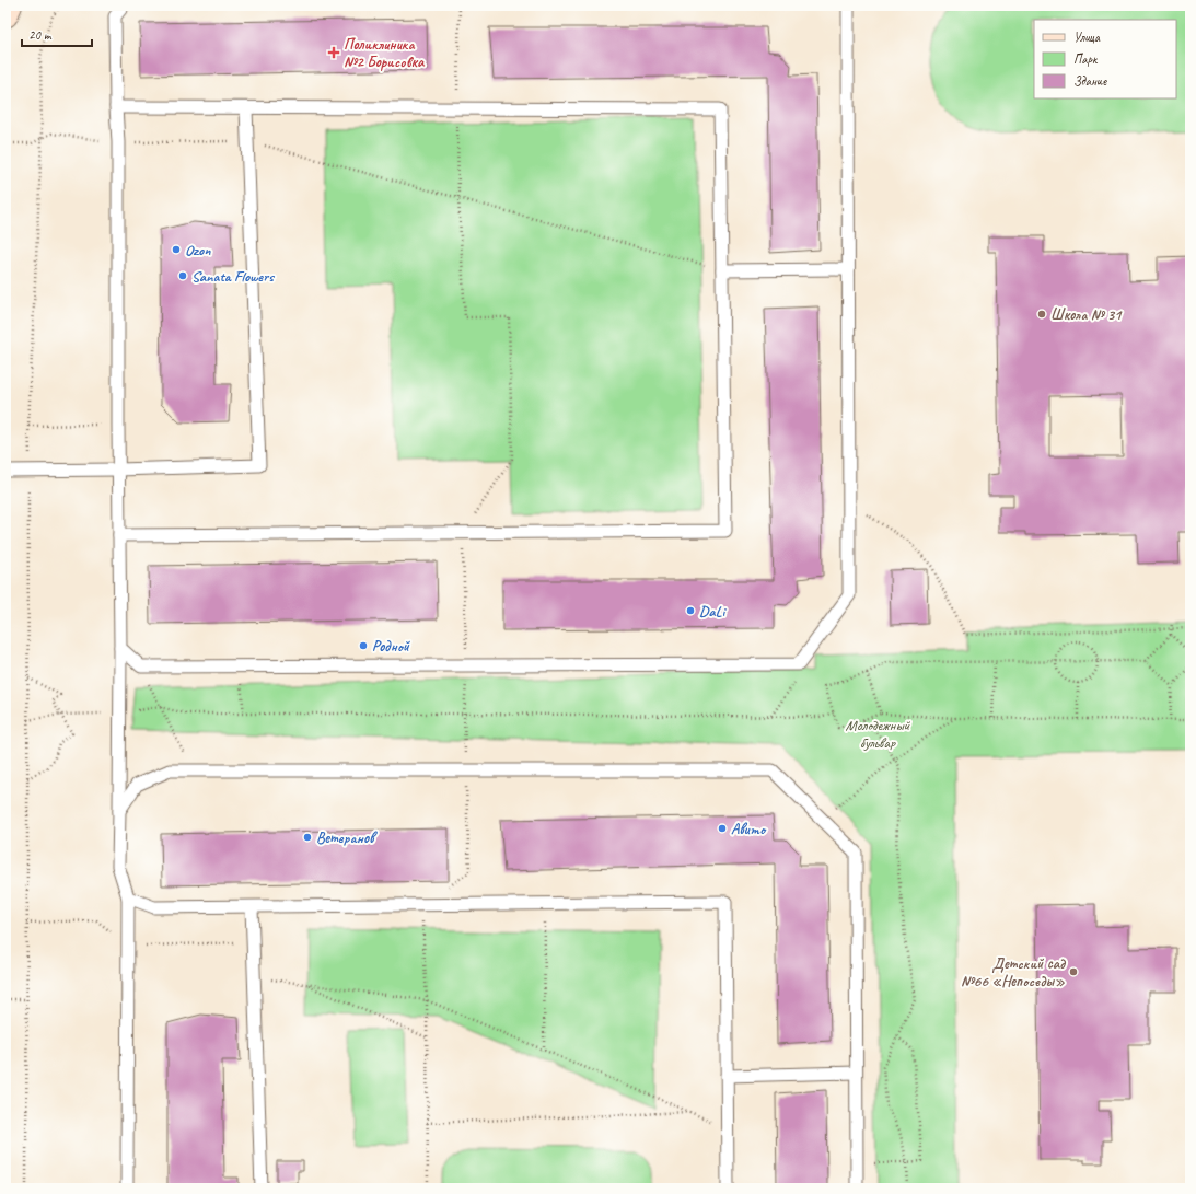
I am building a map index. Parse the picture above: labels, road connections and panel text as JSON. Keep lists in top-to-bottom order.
{
  "parks": ["Молодежный бульвар"],
  "places": {
    "health": ["Поликлиника №2 Борисовка"],
    "other": [
      "Ozon",
      "Sanata Flowers",
      "Школа № 31",
      "DaLi",
      "Родной",
      "Авито",
      "Ветеранов",
      "Детский сад №66 «Непоседы»"
    ]
  },
  "legend": ["Улица", "Парк", "Здание"],
  "scale_bar": "20 m"
}
